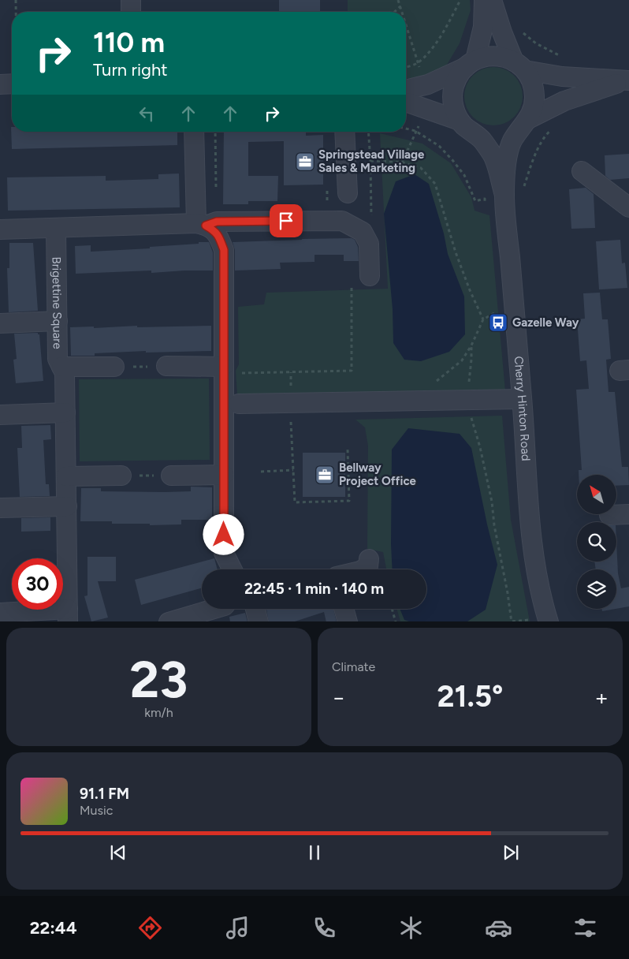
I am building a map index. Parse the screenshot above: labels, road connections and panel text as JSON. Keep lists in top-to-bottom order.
{
  "streets": {
    "street": ["Brigettine Square", "Cherry Hinton Road"]
  },
  "places": {
    "office": ["Springstead Village Sales & Marketing", "Bellway Project Office"],
    "bus stop": ["Gazelle Way"]
  },
  "north": "top left",
  "page": {
    "turn": ["110 m", "Turn right"],
    "limit": "30",
    "trip": "22:45 · 1 min · 140 m",
    "tile": [
      ["23", "km/h"],
      "Climate"
    ],
    "heat": ["−", "21.5°", "+"],
    "song": ["91.1 FM", "Music"],
    "tabs": "22:44"
  }
}
